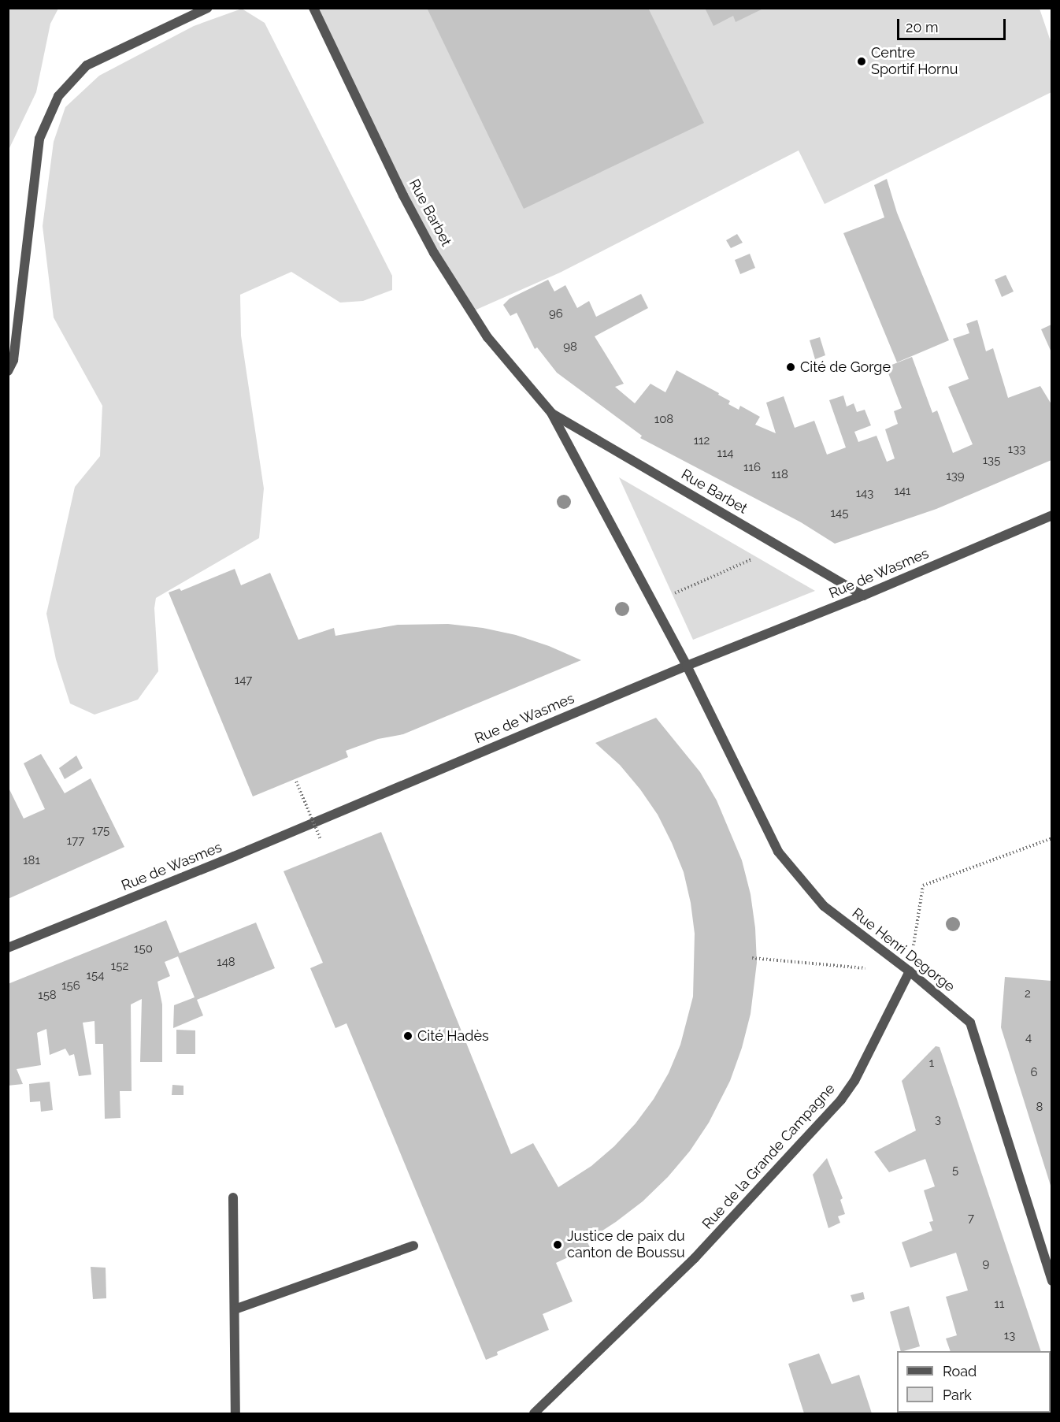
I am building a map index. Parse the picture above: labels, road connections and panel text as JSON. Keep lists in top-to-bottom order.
{
  "streets": {
    "street": [
      "Rue Barbet",
      "Rue de Wasmes",
      "Rue Henri Degorge",
      "Rue de la Grande Campagne"
    ]
  },
  "crossings": [
    ["Rue Barbet", "Rue de Wasmes"],
    ["Rue Barbet", "Rue Henri Degorge"],
    ["Rue de Wasmes", "Rue Henri Degorge"],
    ["Rue Henri Degorge", "Rue de la Grande Campagne"]
  ],
  "places": [
    "Centre Sportif Hornu",
    "Cité de Gorge",
    "Cité Hadès",
    "Justice de paix du canton de Boussu"
  ],
  "house_numbers": [
    "96",
    "98",
    "108",
    "112",
    "133",
    "114",
    "135",
    "116",
    "118",
    "139",
    "141",
    "143",
    "145",
    "147",
    "175",
    "177",
    "181",
    "150",
    "148",
    "152",
    "154",
    "156",
    "2",
    "158",
    "4",
    "1",
    "6",
    "8",
    "3",
    "5",
    "7",
    "9",
    "11",
    "13"
  ],
  "legend": ["Road", "Park"],
  "scale_bar": "20 m"
}
